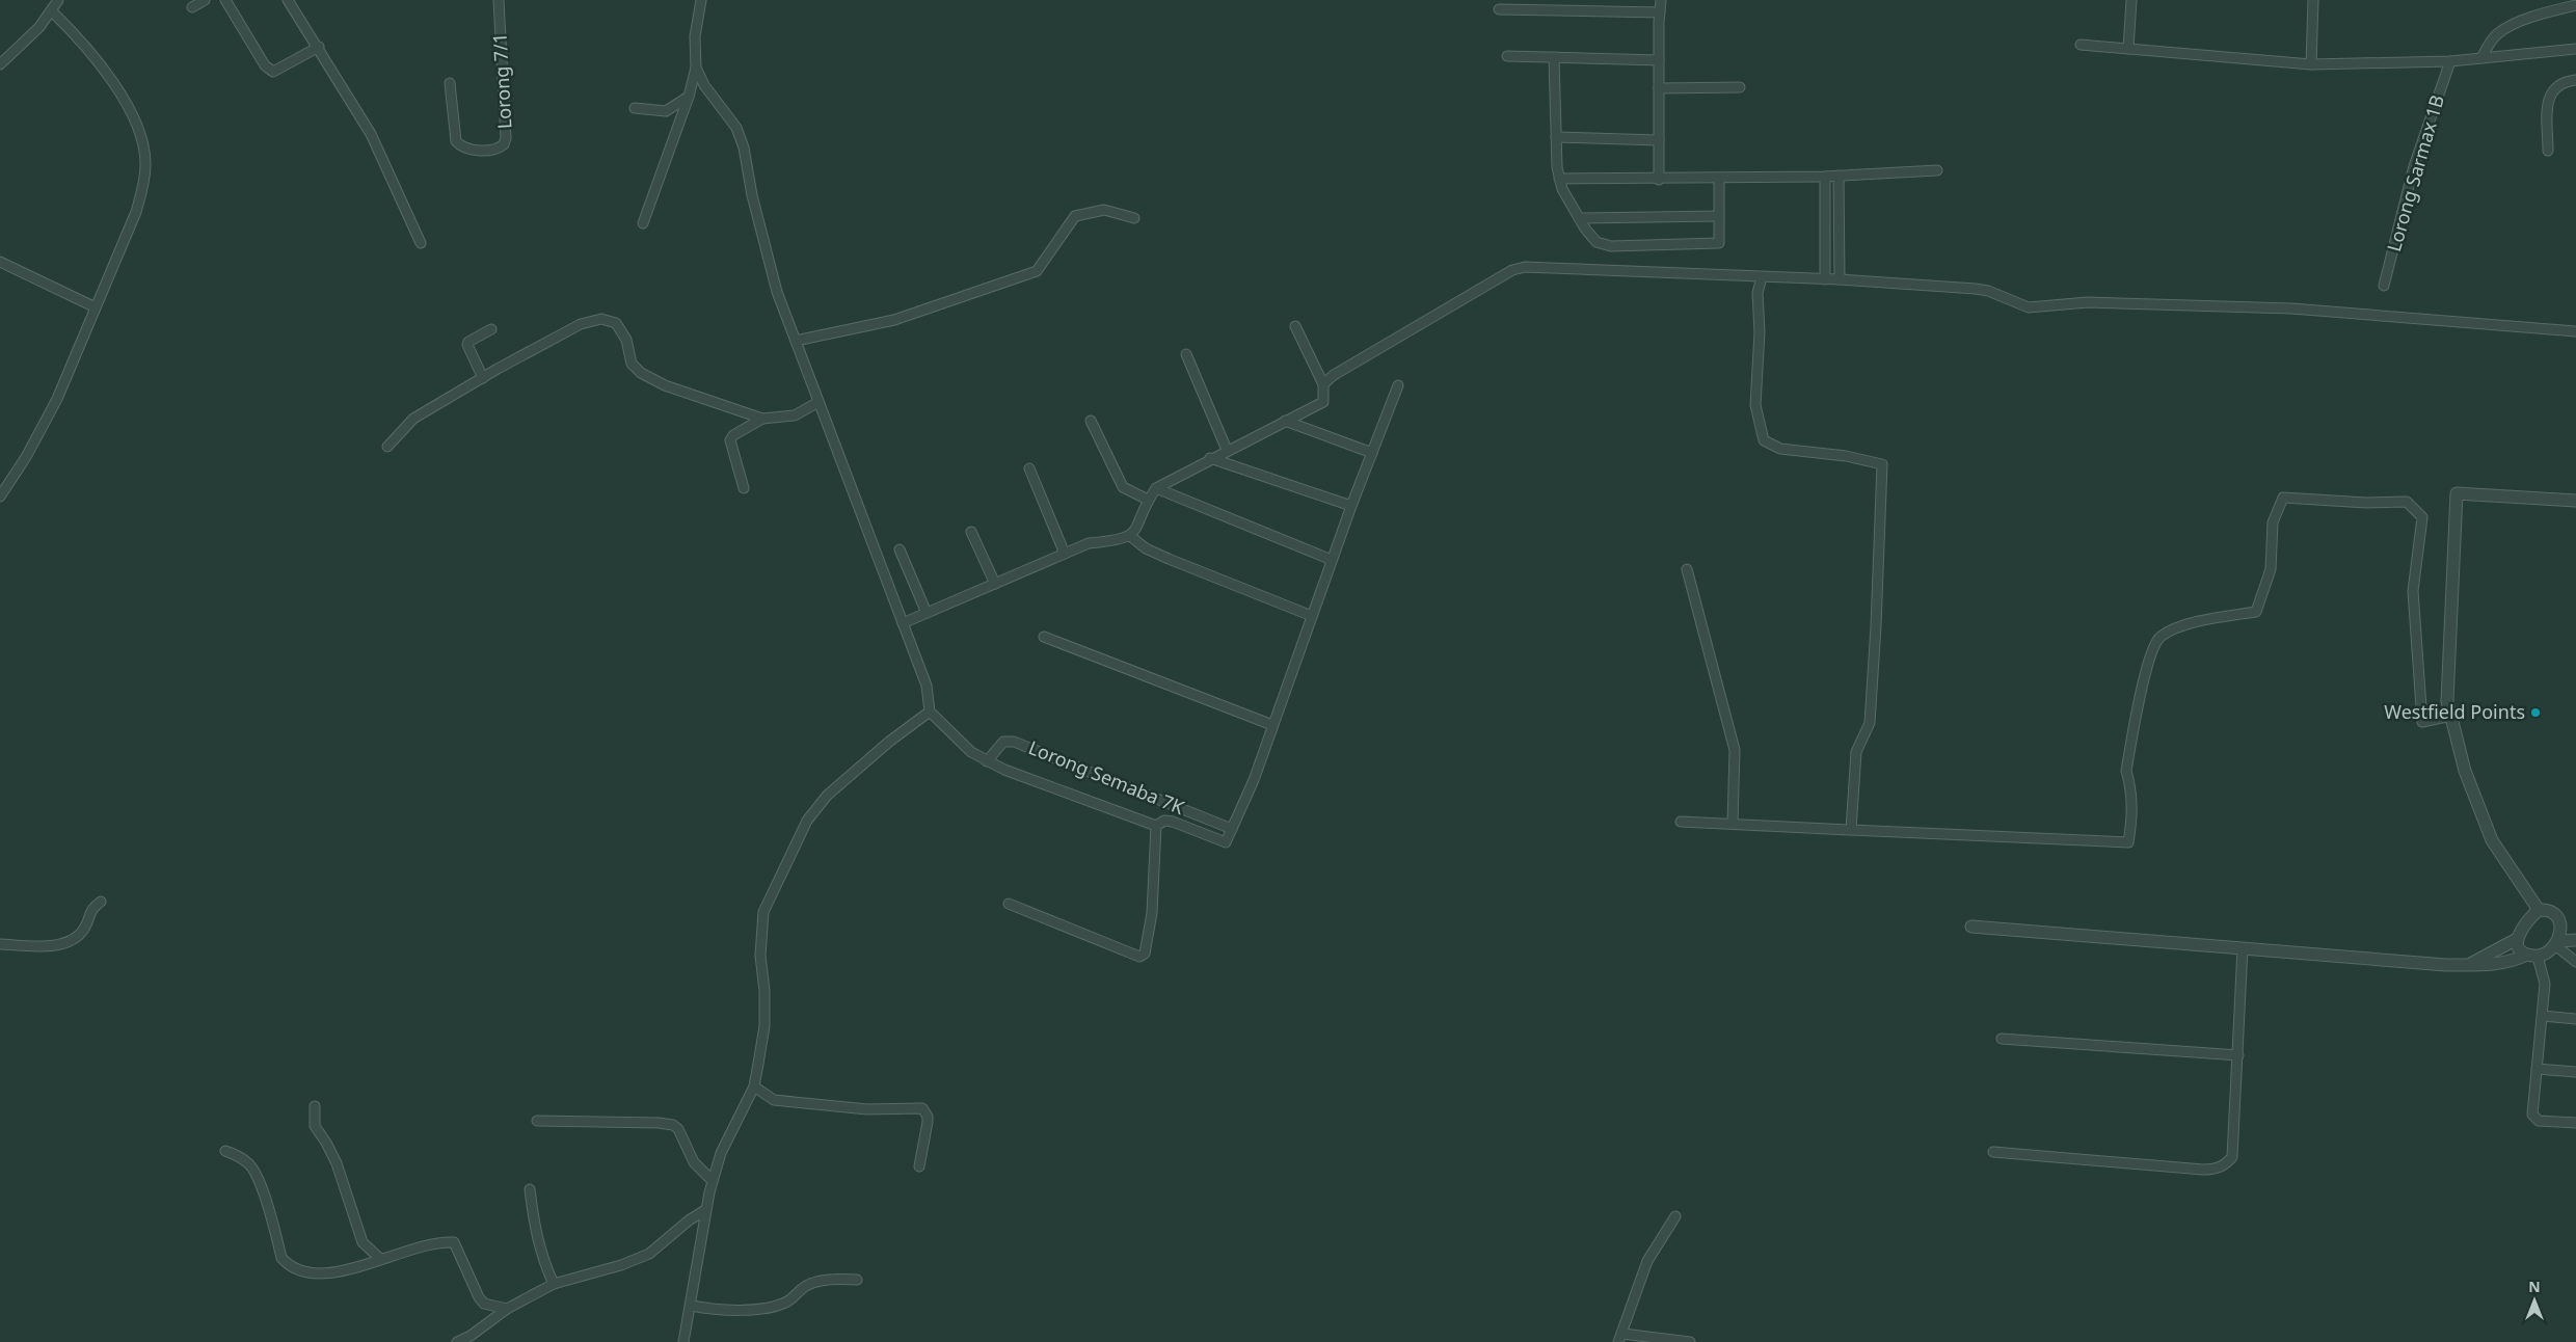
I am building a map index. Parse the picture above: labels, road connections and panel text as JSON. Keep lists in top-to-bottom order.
{
  "streets": {
    "street": ["Lorong 7/1", "Lorong Sarmax 1B", "Lorong Semaba 7K"]
  },
  "places": ["Westfield Points"],
  "north": "top"
}
